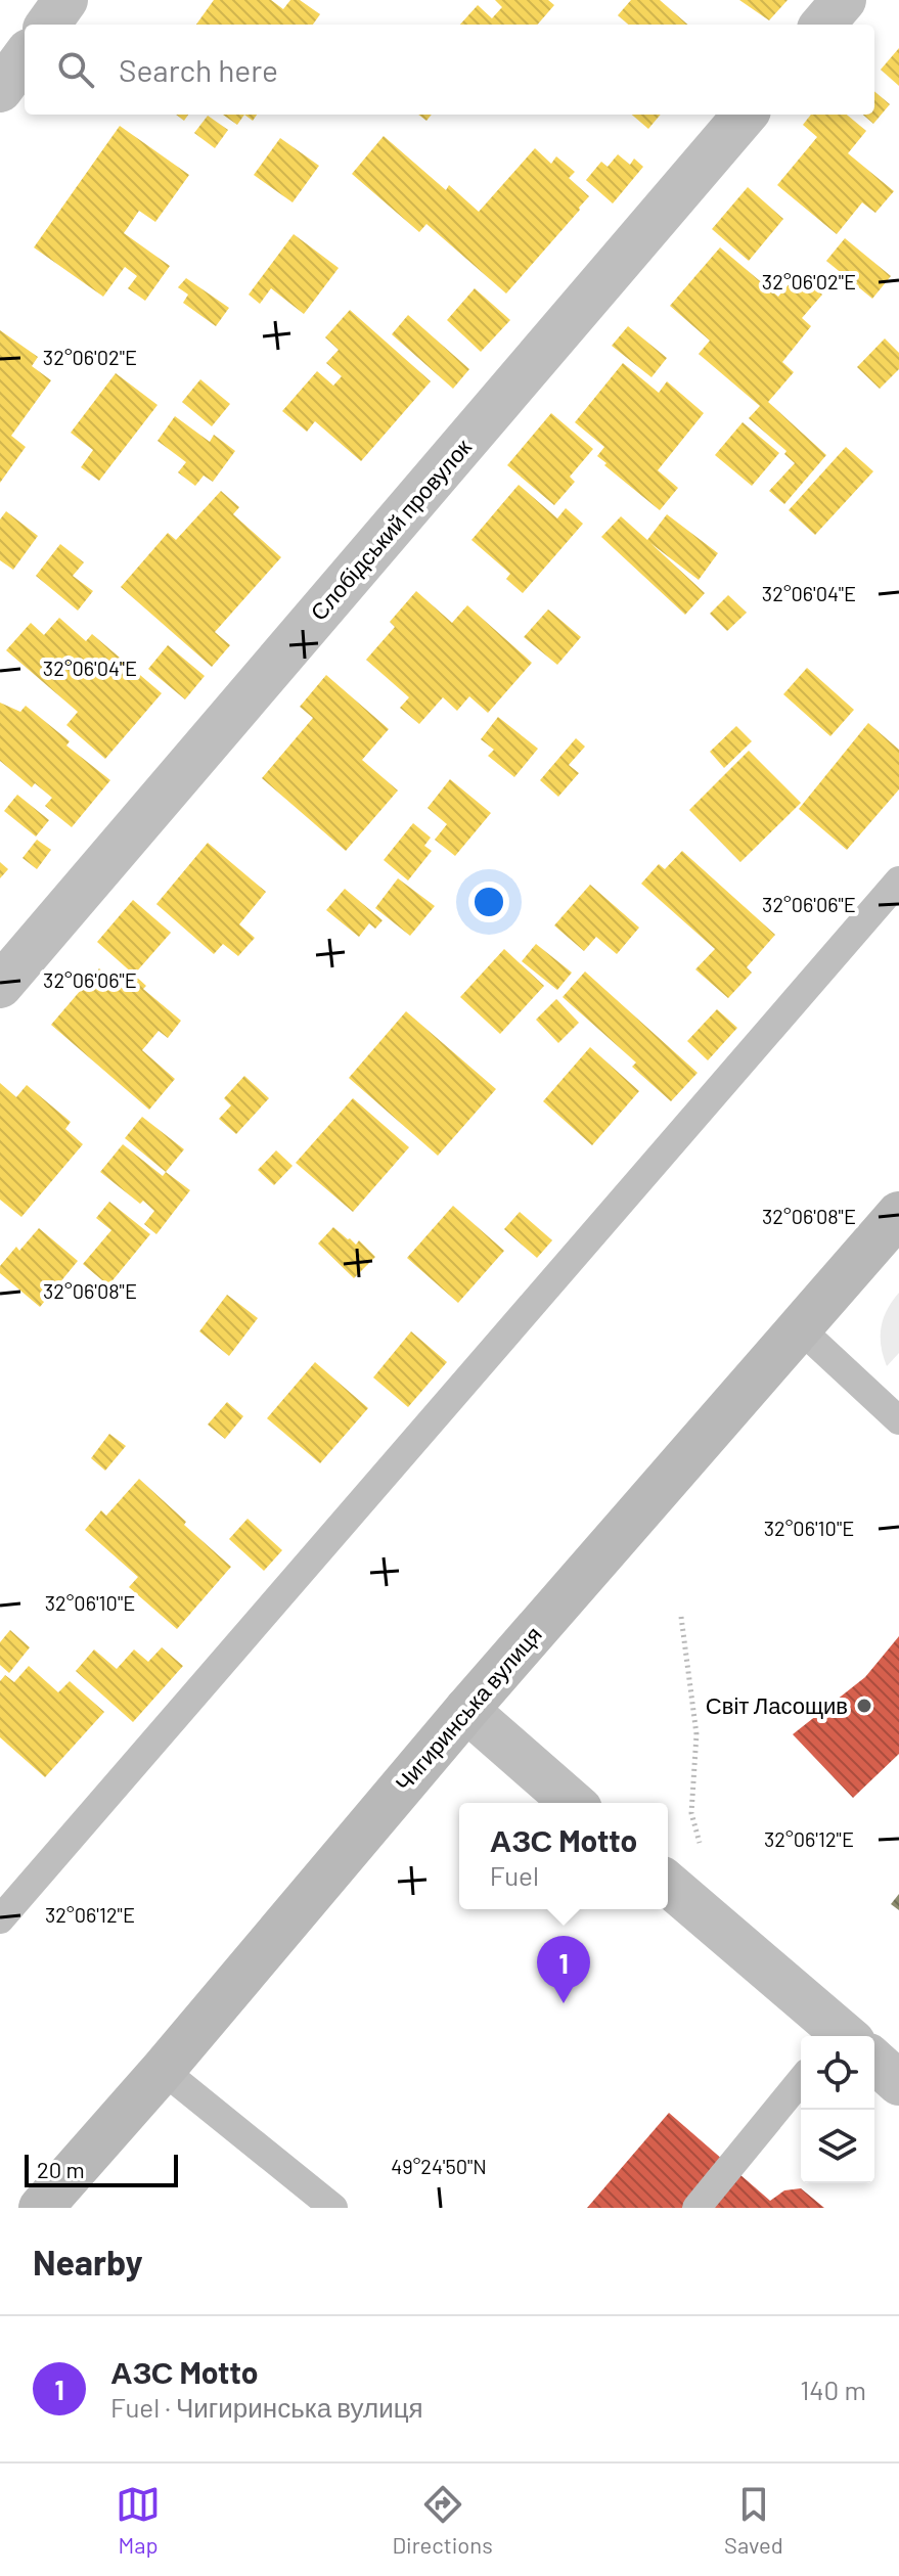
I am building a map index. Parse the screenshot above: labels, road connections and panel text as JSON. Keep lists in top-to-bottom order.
{
  "streets": {
    "main road": ["Чигиринська вулиця"],
    "street": ["Слобідський провулок"]
  },
  "places": ["Світ Ласощив"],
  "scale_bar": "20 m",
  "page": {
    "search": "Search here",
    "popup": ["АЗС Motto", "Fuel"],
    "pins": "1",
    "scale": "20 m",
    "heading": "Nearby",
    "list": [
      {
        "mark": "1",
        "name": "АЗС Motto",
        "note": "Fuel · Чигиринська вулиця",
        "value": "140 m"
      }
    ],
    "nav": ["Map", "Directions", "Saved"]
  },
  "coordinates": [
    "32°06'02\"E",
    "32°06'04\"E",
    "32°06'06\"E",
    "32°06'08\"E",
    "32°06'10\"E",
    "32°06'12\"E",
    "49°24'50\"N"
  ]
}
